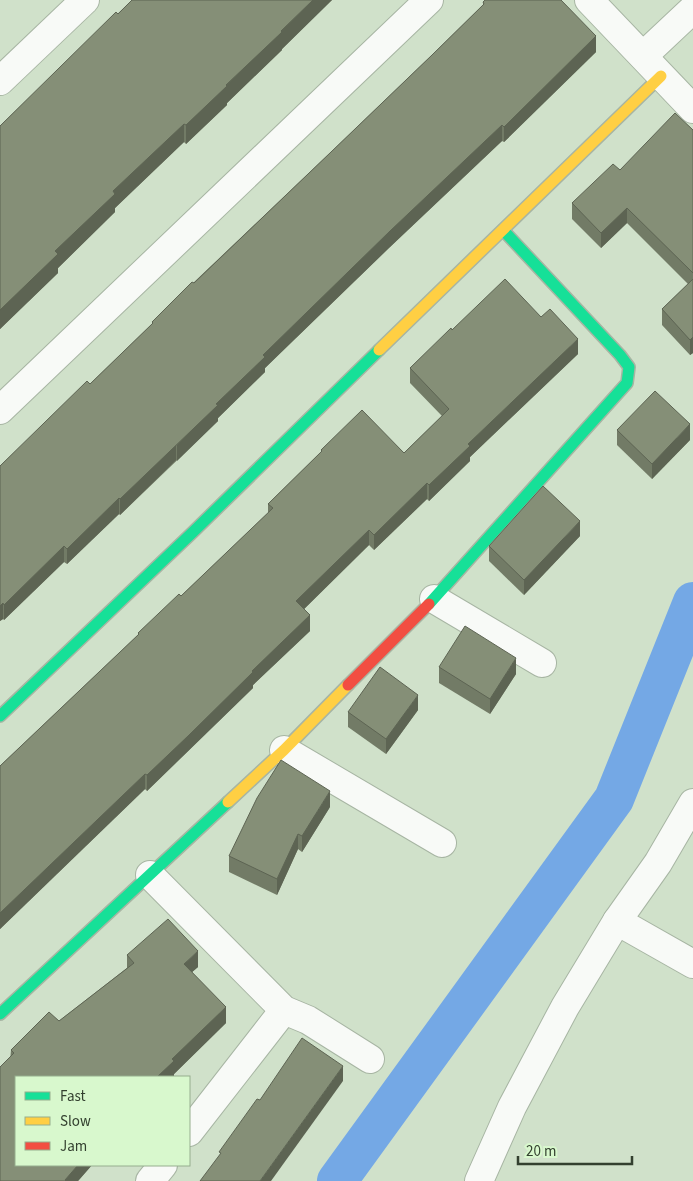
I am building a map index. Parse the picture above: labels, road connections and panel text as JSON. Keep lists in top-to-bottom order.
{
  "legend": ["Fast", "Slow", "Jam"],
  "scale_bar": "20 m"
}
